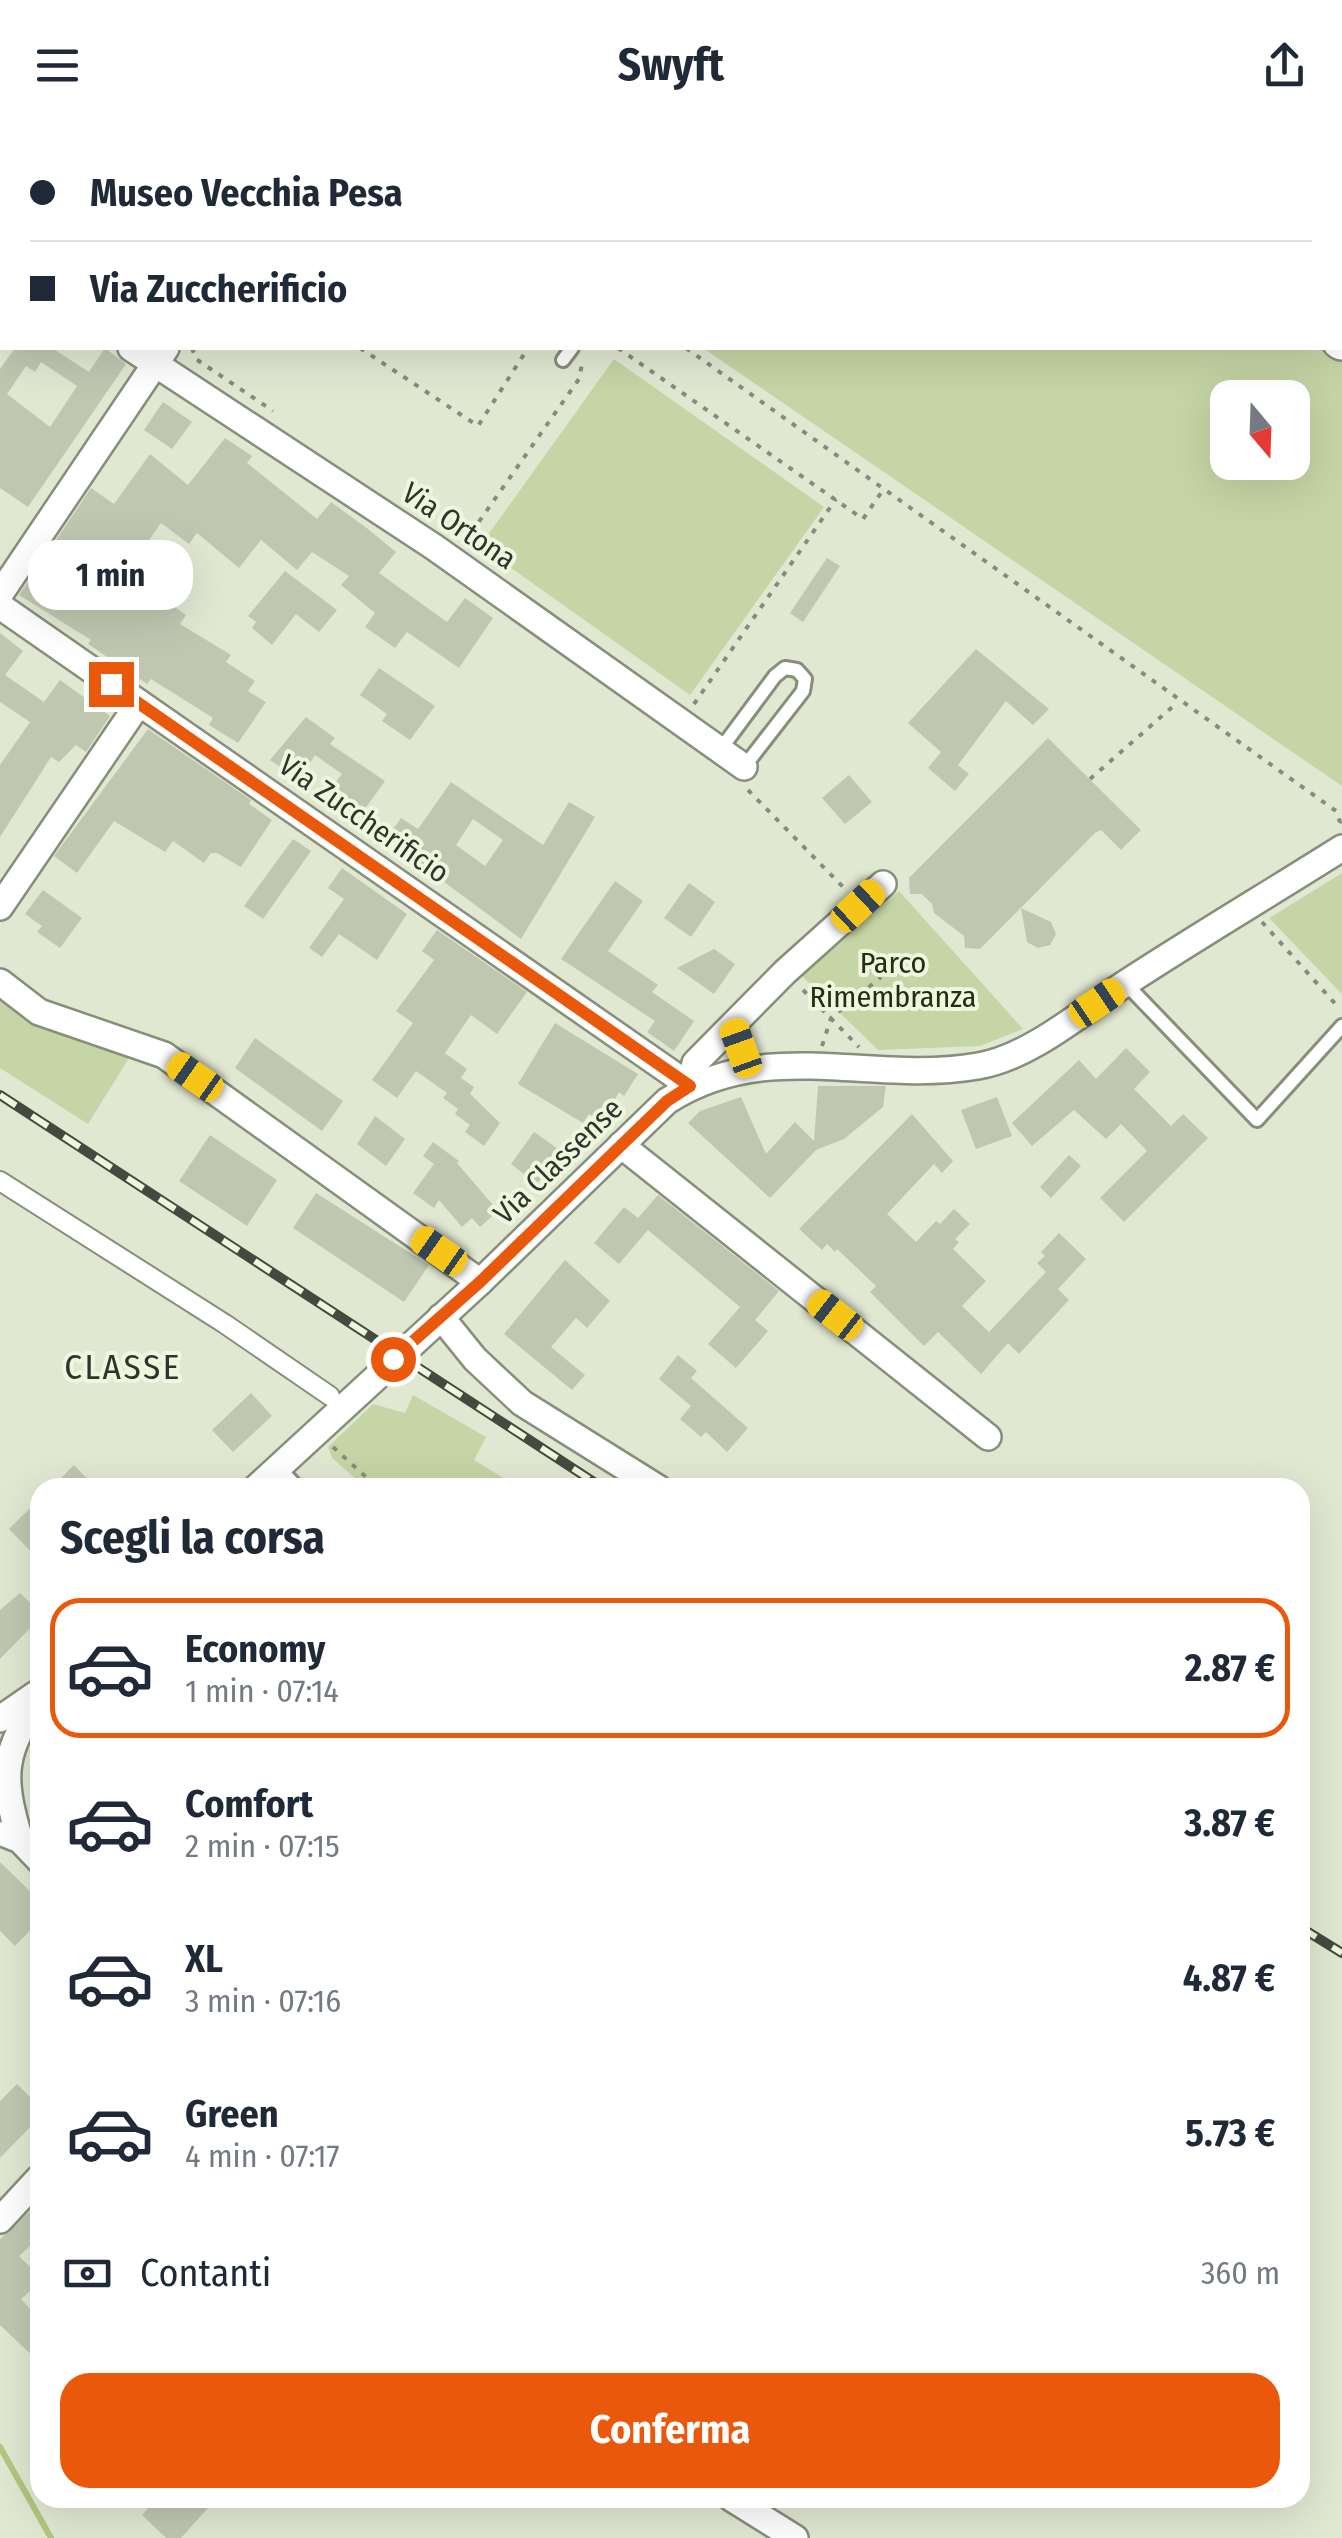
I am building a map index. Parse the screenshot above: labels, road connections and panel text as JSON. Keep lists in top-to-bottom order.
{
  "streets": {
    "street": ["Via Ortona", "Via Zuccherificio", "Via Classense"]
  },
  "crossings": [
    ["Via Zuccherificio", "Via Classense"]
  ],
  "districts": ["CLASSE"],
  "parks": ["Parco Rimembranza"],
  "north": "bottom",
  "page": {
    "header": "Swyft",
    "banner": ["Museo Vecchia Pesa", "Via Zuccherificio"],
    "bubble": "1 min",
    "heading": "Scegli la corsa",
    "list": [
      {
        "name": "Economy",
        "note": "1 min · 07:14",
        "value": "2.87 €"
      },
      {
        "name": "Comfort",
        "note": "2 min · 07:15",
        "value": "3.87 €"
      },
      {
        "name": "XL",
        "note": "3 min · 07:16",
        "value": "4.87 €"
      },
      {
        "name": "Green",
        "note": "4 min · 07:17",
        "value": "5.73 €"
      }
    ],
    "pay": ["Contanti", "360 m"],
    "buttons": "Conferma"
  }
}
